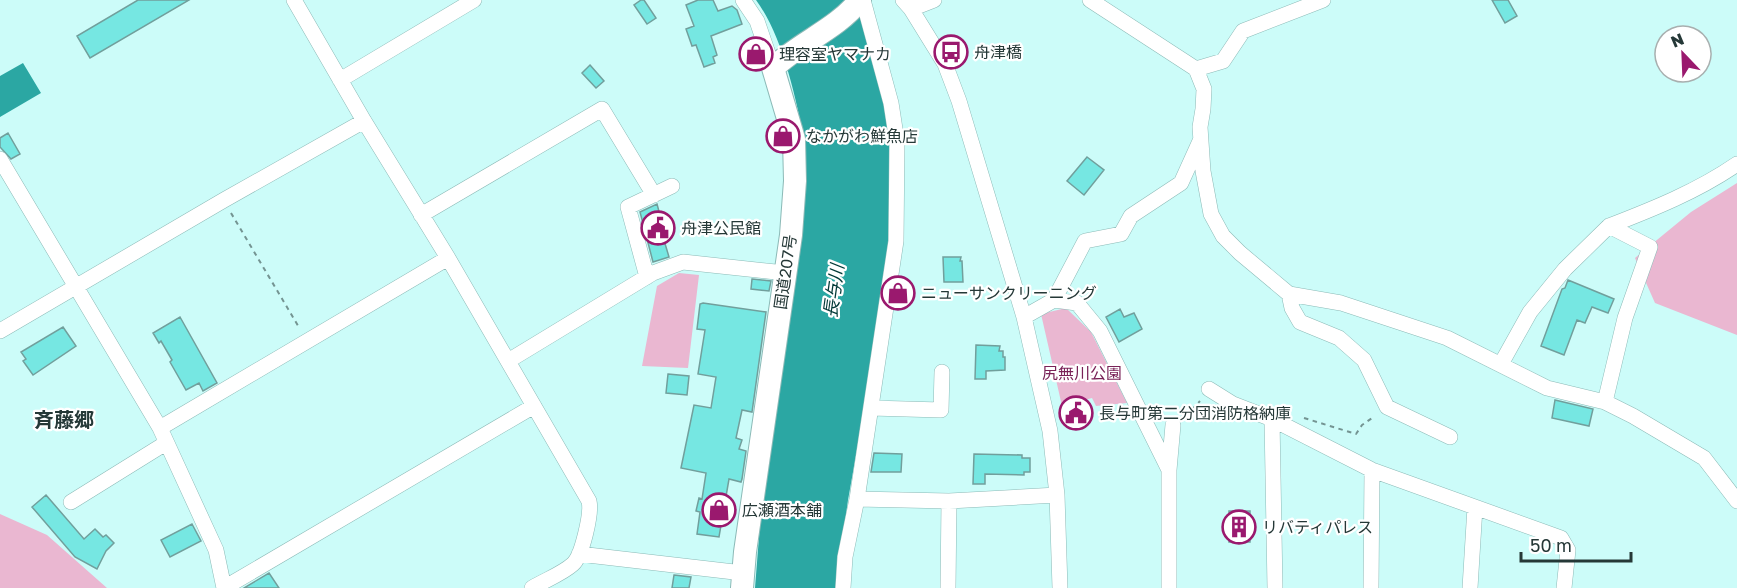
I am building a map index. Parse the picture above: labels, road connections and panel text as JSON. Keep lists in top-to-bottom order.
{
  "streets": {
    "highway": ["国道207号"]
  },
  "districts": ["斉藤郷"],
  "water": ["長与川"],
  "parks": ["尻無川公園"],
  "places": {
    "bus stop": ["舟津橋"],
    "shop": [
      "理容室ヤマナカ",
      "なかがわ鮮魚店",
      "ニューサンクリーニング",
      "広瀬酒本舗"
    ],
    "public building": ["舟津公民館", "長与町第二分団消防格納庫"],
    "building": ["リバティパレス"]
  },
  "scale_bar": "50 m",
  "north": "top left"
}
